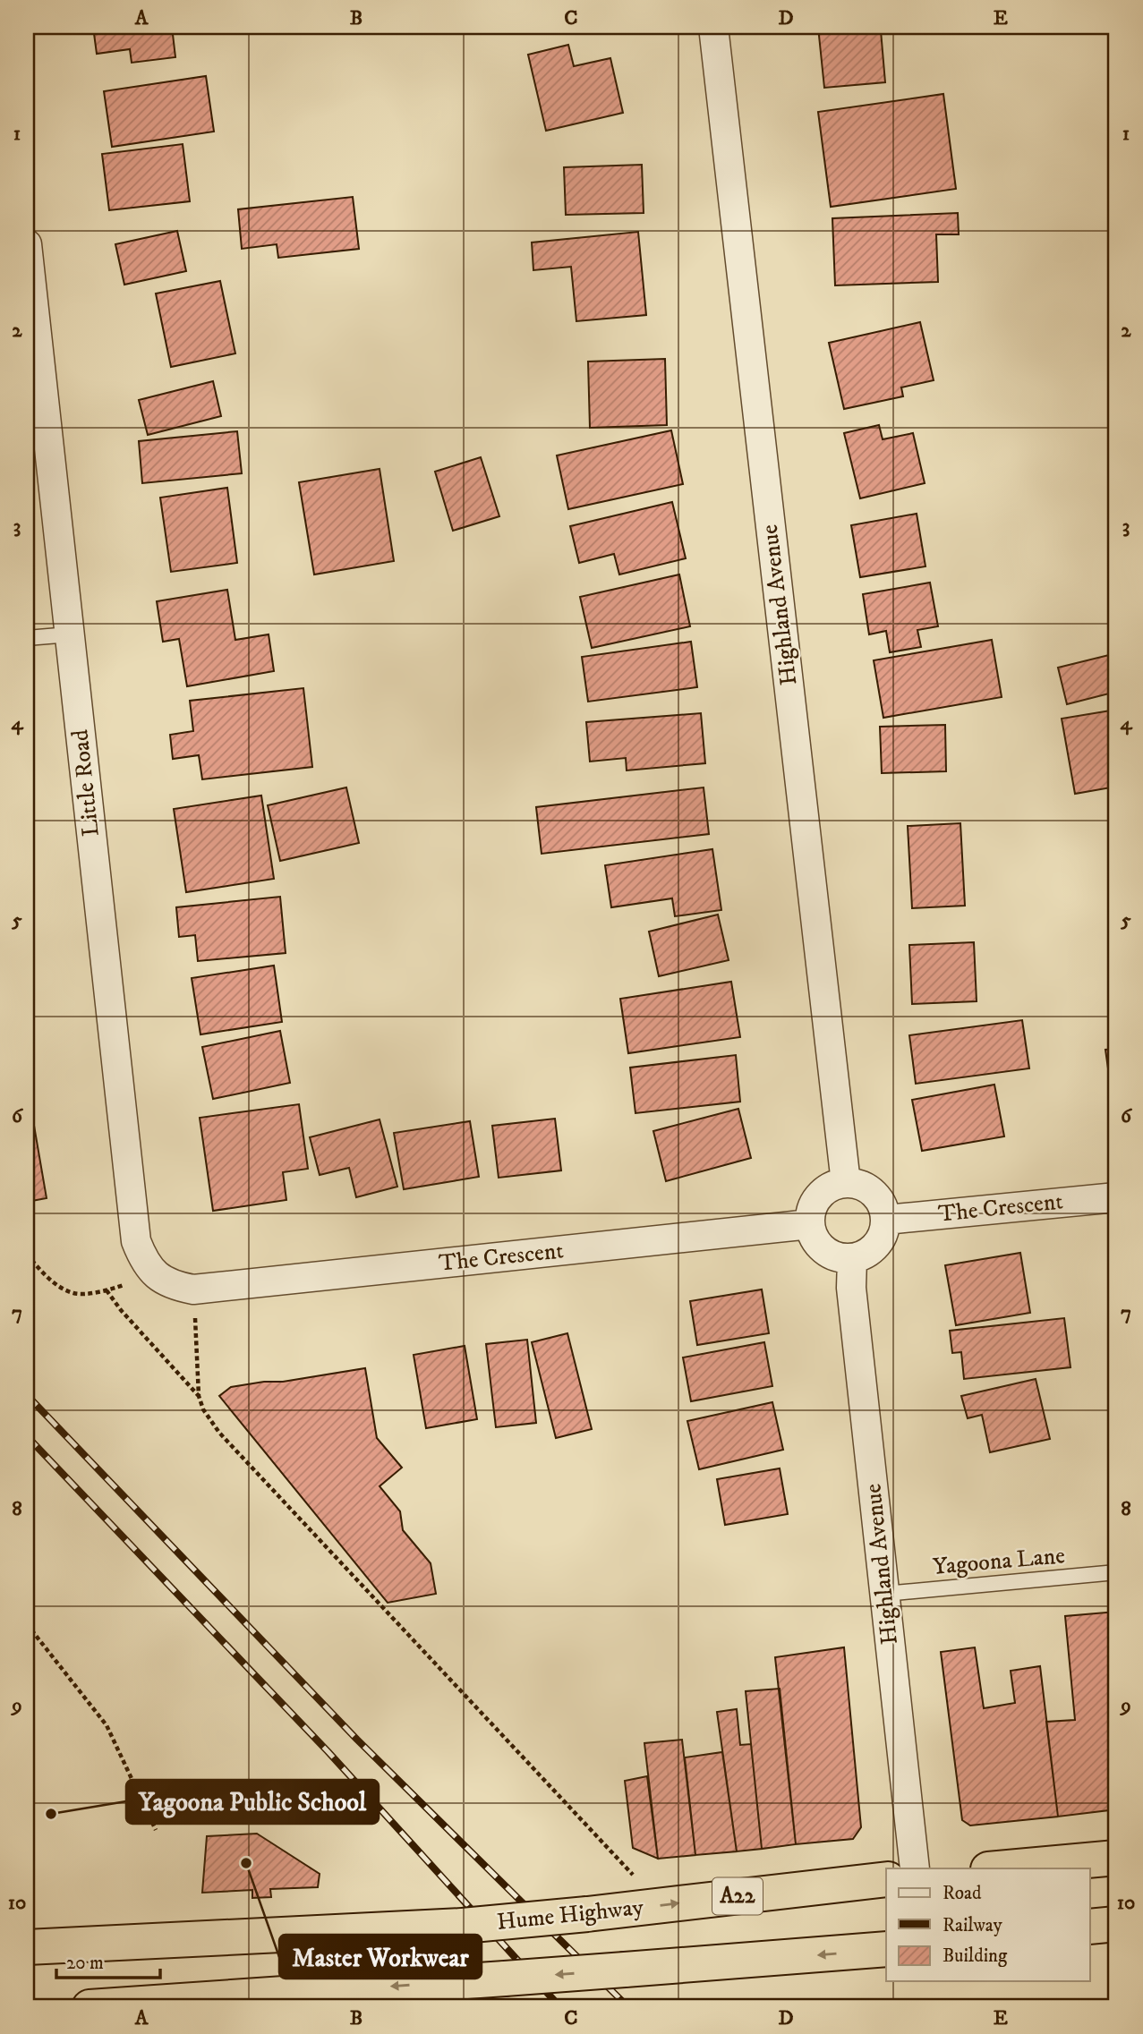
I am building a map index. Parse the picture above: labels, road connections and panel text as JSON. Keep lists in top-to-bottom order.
{
  "streets": {
    "highway": ["A22", "Hume Highway"],
    "street": ["Highland Avenue", "Little Road", "The Crescent"],
    "lane": ["Yagoona Lane"]
  },
  "crossings": [
    ["Highland Avenue", "The Crescent"],
    ["Highland Avenue", "Yagoona Lane"],
    ["Little Road", "The Crescent"]
  ],
  "places": ["Yagoona Public School", "Master Workwear"],
  "legend": ["Road", "Railway", "Building"],
  "scale_bar": "20 m",
  "grid": {
    "columns": [
      "A",
      "B",
      "C",
      "D",
      "E"
    ],
    "rows": [
      "1",
      "2",
      "3",
      "4",
      "5",
      "6",
      "7",
      "8",
      "9",
      "10"
    ]
  }
}
